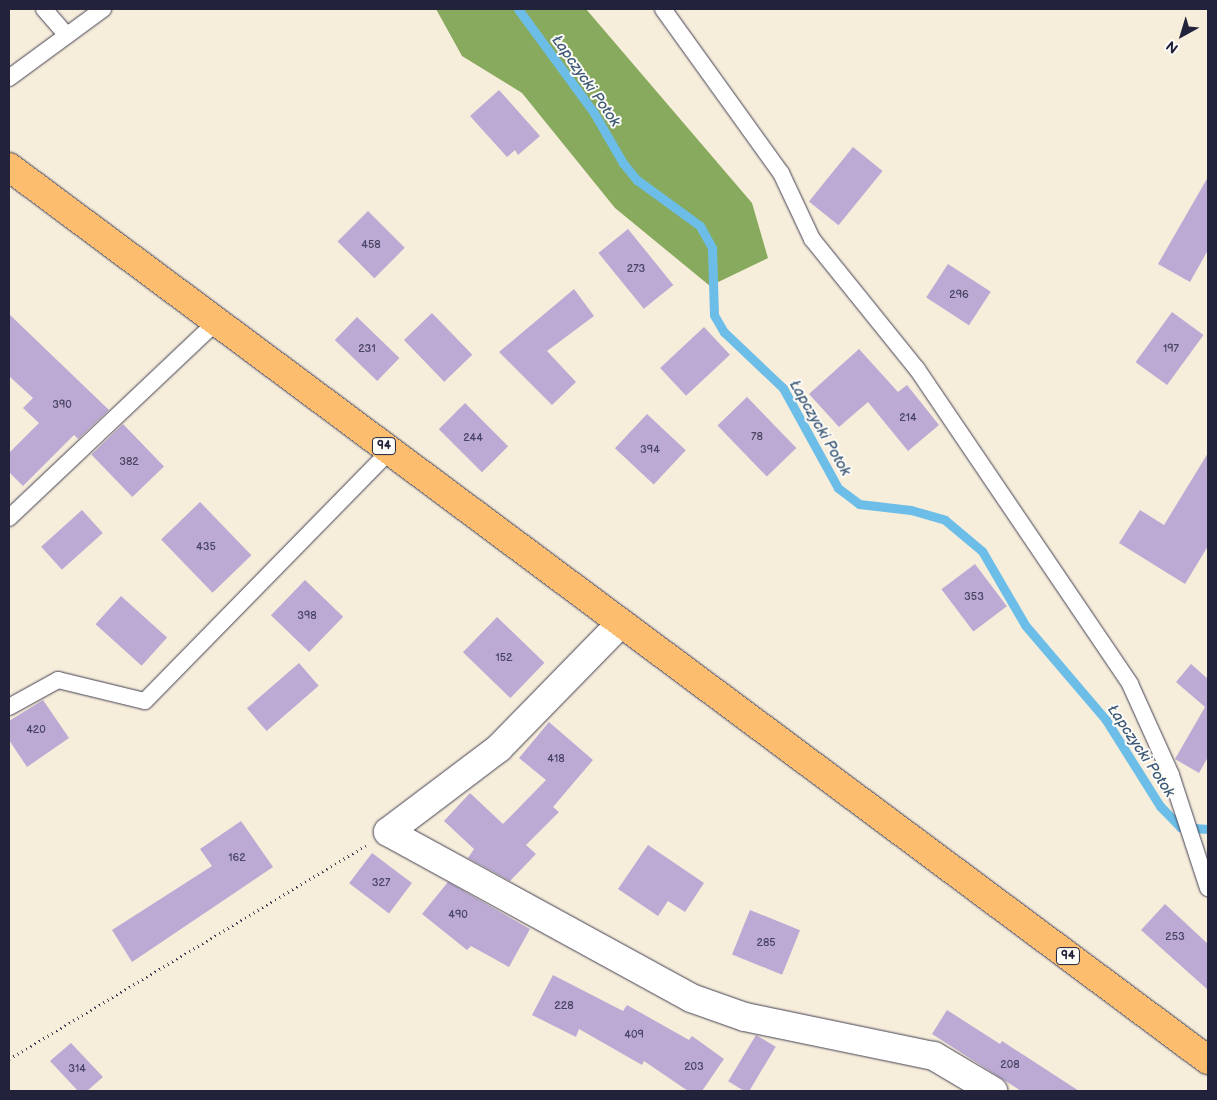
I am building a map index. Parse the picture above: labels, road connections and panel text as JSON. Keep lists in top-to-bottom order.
{
  "streets": {
    "main road": ["94"]
  },
  "water": ["Łapczycki Potok"],
  "house_numbers": [
    "458",
    "273",
    "296",
    "231",
    "197",
    "390",
    "214",
    "78",
    "244",
    "394",
    "382",
    "435",
    "353",
    "398",
    "152",
    "420",
    "418",
    "162",
    "327",
    "490",
    "253",
    "285",
    "228",
    "409",
    "208",
    "203",
    "314"
  ],
  "north": "bottom left"
}
